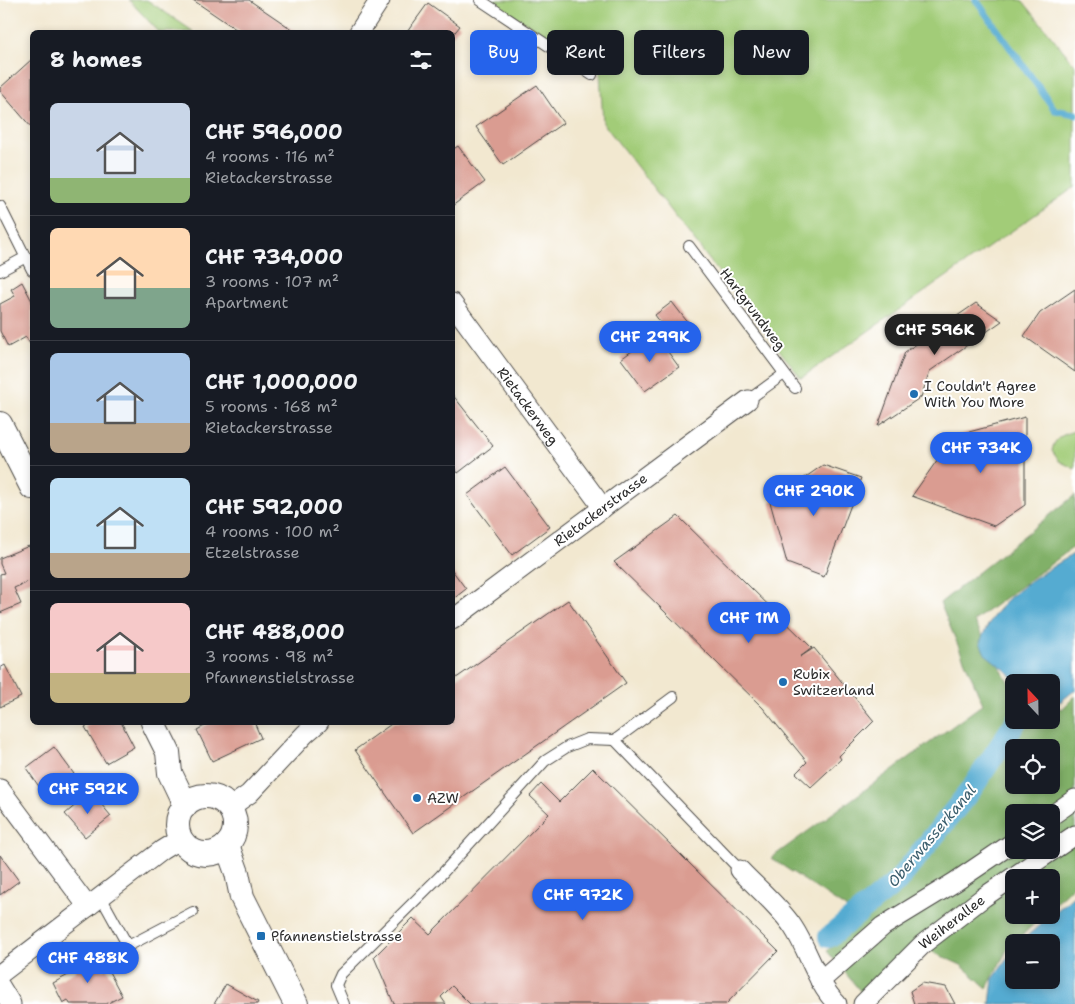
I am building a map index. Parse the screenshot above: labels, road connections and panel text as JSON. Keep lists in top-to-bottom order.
{
  "streets": {
    "street": ["Rietackerweg", "Rietackerstrasse", "Weiherallee"],
    "lane": ["Hartgrundweg"]
  },
  "crossings": [
    ["Rietackerweg", "Rietackerstrasse"]
  ],
  "water": ["Oberwasserkanal"],
  "places": {
    "other": ["I Couldn't Agree With You More", "Rubix Switzerland", "AZW"],
    "transit": ["Pfannenstielstrasse"]
  },
  "north": "top",
  "page": {
    "chip": [
      "Buy",
      "Rent",
      "Filters",
      "New"
    ],
    "heading": "8 homes",
    "list": [
      {
        "name": "CHF 596,000",
        "note": "4 rooms · 116 m² · Rietackerstrasse"
      },
      {
        "name": "CHF 734,000",
        "note": "3 rooms · 107 m² · Apartment"
      },
      {
        "name": "CHF 1,000,000",
        "note": "5 rooms · 168 m² · Rietackerstrasse"
      },
      {
        "name": "CHF 592,000",
        "note": "4 rooms · 100 m² · Etzelstrasse"
      },
      {
        "name": "CHF 488,000",
        "note": "3 rooms · 98 m² · Pfannenstielstrasse"
      }
    ],
    "price": [
      "CHF 596K",
      "CHF 299K",
      "CHF 734K",
      "CHF 290K",
      "CHF 1M",
      "CHF 592K",
      "CHF 972K",
      "CHF 488K"
    ],
    "map_buttons": ["+", "−"]
  }
}
